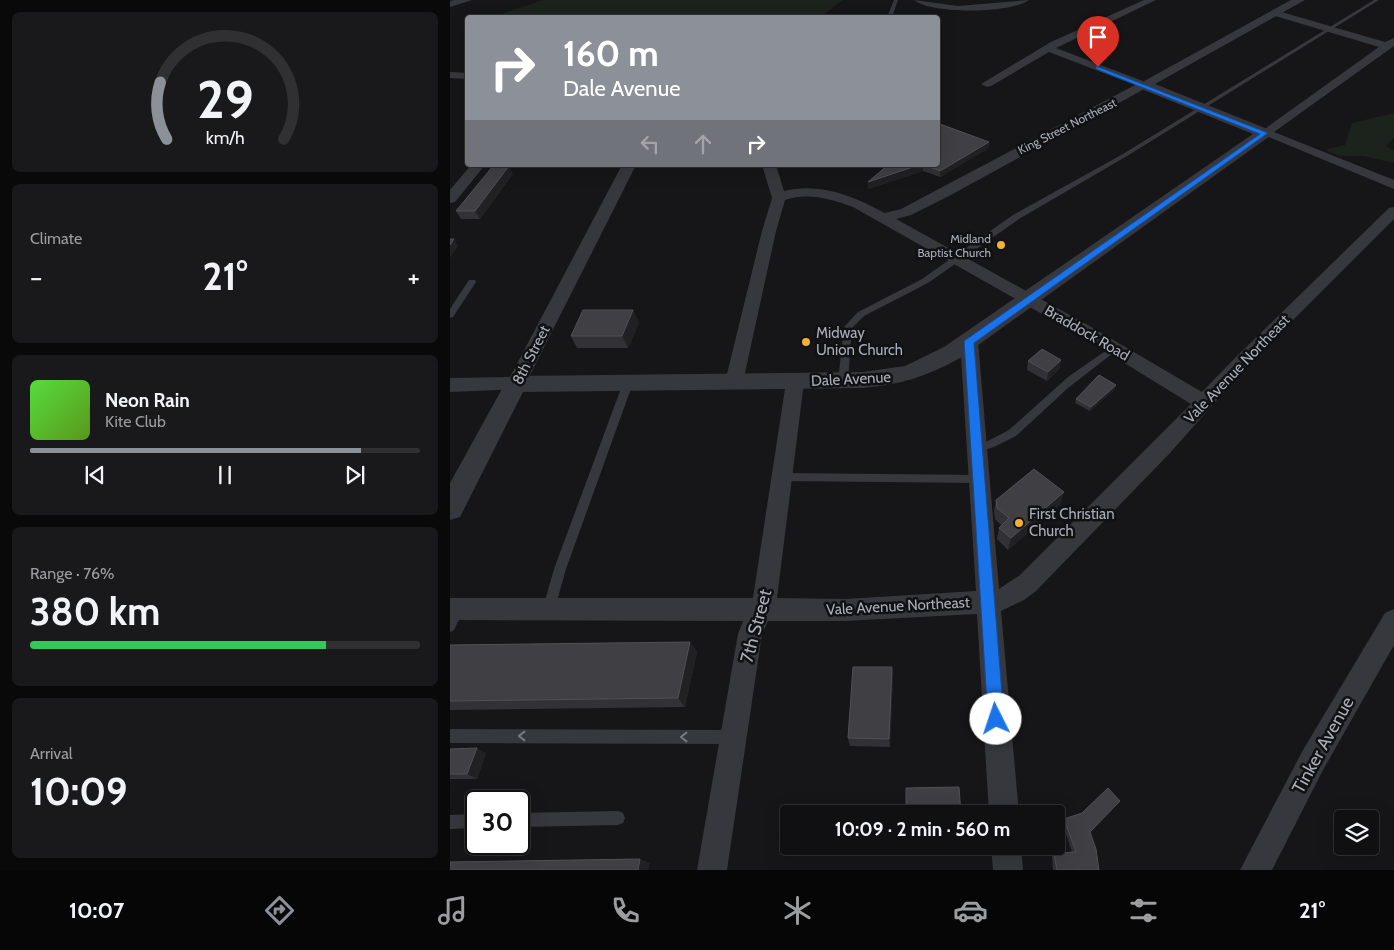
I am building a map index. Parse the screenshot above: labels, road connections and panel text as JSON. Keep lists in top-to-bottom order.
{
  "streets": {
    "street": [
      "King Street Northeast",
      "Braddock Road",
      "8th Street",
      "Vale Avenue Northeast",
      "Dale Avenue",
      "7th Street",
      "Tinker Avenue"
    ]
  },
  "crossings": [
    ["King Street Northeast", "Braddock Road"],
    ["Braddock Road", "Vale Avenue Northeast"],
    ["Braddock Road", "Dale Avenue"],
    ["8th Street", "Dale Avenue"],
    ["Vale Avenue Northeast", "7th Street"],
    ["Dale Avenue", "7th Street"]
  ],
  "places": ["Midland Baptist Church", "Midway Union Church", "First Christian Church"],
  "page": {
    "turn": ["160 m", "Dale Avenue"],
    "tile": [
      "Climate",
      ["Range · 76%", "380 km"],
      ["Arrival", "10:09"]
    ],
    "heat": ["−", "21°", "+"],
    "song": ["Neon Rain", "Kite Club"],
    "limit": "30",
    "trip": "10:09 · 2 min · 560 m",
    "tabs": ["10:07", "21°"],
    "gauge": ["29", "km/h"]
  }
}
